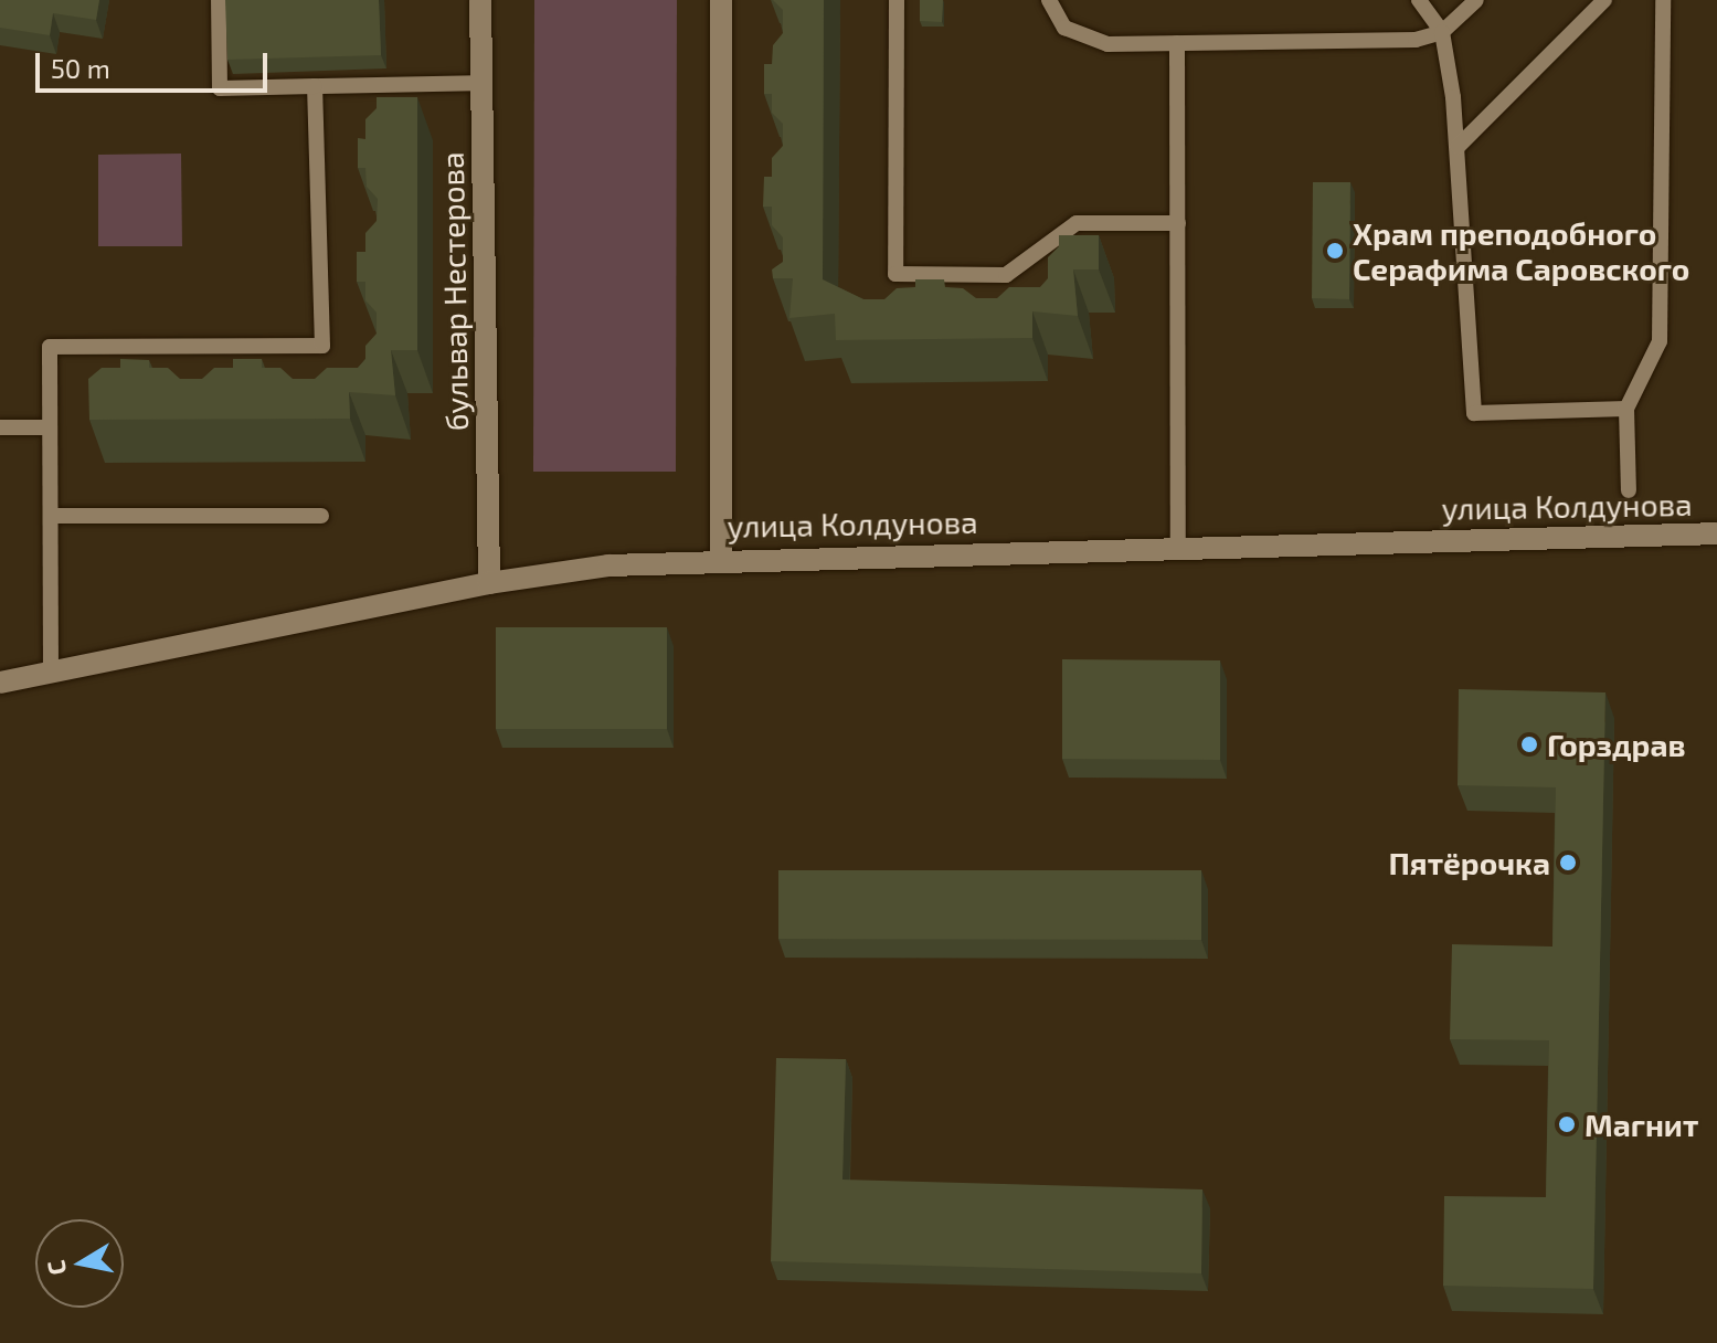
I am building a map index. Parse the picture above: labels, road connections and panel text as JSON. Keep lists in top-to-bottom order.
{
  "streets": {
    "street": ["бульвар Нестерова", "улица Колдунова"]
  },
  "crossings": [
    ["бульвар Нестерова", "улица Колдунова"]
  ],
  "places": [
    "Храм преподобного Серафима Саровского",
    "Горздрав",
    "Пятёрочка",
    "Магнит"
  ],
  "scale_bar": "50 m",
  "north": "left"
}
